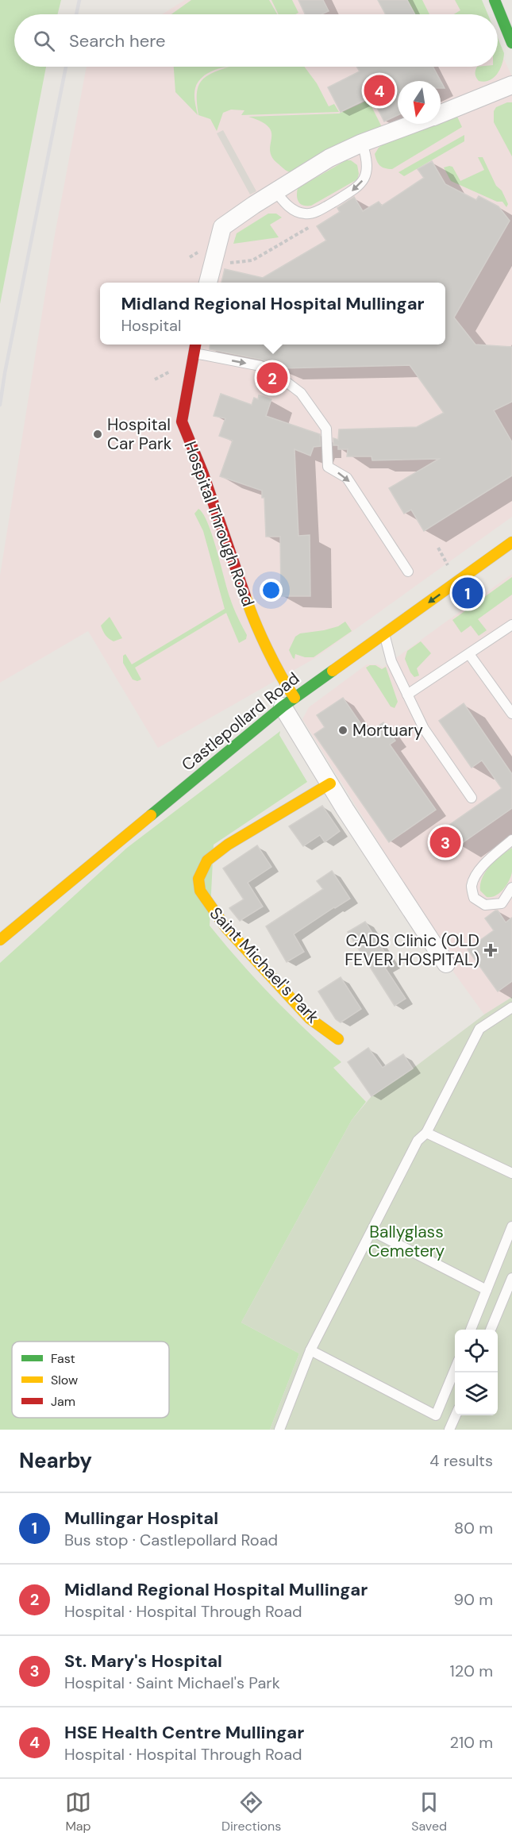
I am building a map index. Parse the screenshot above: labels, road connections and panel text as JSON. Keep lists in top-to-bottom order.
{
  "streets": {
    "main road": ["Hospital Through Road", "Castlepollard Road", "Saint Michael's Park"]
  },
  "crossings": [
    ["Hospital Through Road", "Castlepollard Road"]
  ],
  "parks": ["Ballyglass Cemetery"],
  "places": {
    "other": ["Hospital Car Park", "Mortuary"],
    "health": ["CADS Clinic (OLD FEVER HOSPITAL)"]
  },
  "legend": ["Fast", "Slow", "Jam"],
  "north": "bottom",
  "page": {
    "search": "Search here",
    "pins": [
      "4",
      "2",
      "1",
      "3"
    ],
    "popup": ["Midland Regional Hospital Mullingar", "Hospital"],
    "heading": ["Nearby", "4 results"],
    "list": [
      {
        "mark": "1",
        "name": "Mullingar Hospital",
        "note": "Bus stop · Castlepollard Road",
        "value": "80 m"
      },
      {
        "mark": "2",
        "name": "Midland Regional Hospital Mullingar",
        "note": "Hospital · Hospital Through Road",
        "value": "90 m"
      },
      {
        "mark": "3",
        "name": "St. Mary's Hospital",
        "note": "Hospital · Saint Michael's Park",
        "value": "120 m"
      },
      {
        "mark": "4",
        "name": "HSE Health Centre Mullingar",
        "note": "Hospital · Hospital Through Road",
        "value": "210 m"
      }
    ],
    "nav": ["Map", "Directions", "Saved"]
  }
}
